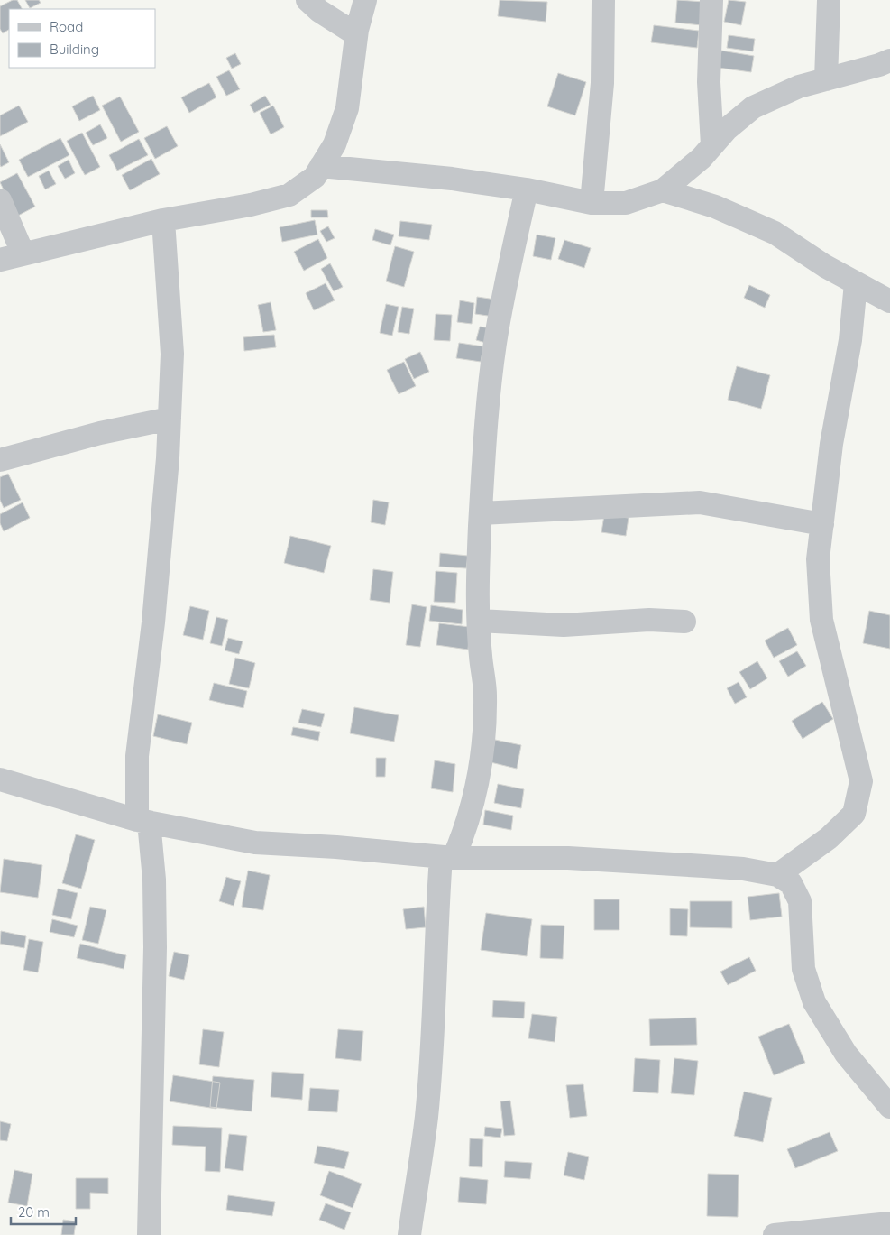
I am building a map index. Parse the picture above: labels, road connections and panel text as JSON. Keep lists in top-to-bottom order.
{
  "legend": ["Road", "Building"],
  "scale_bar": "20 m"
}
